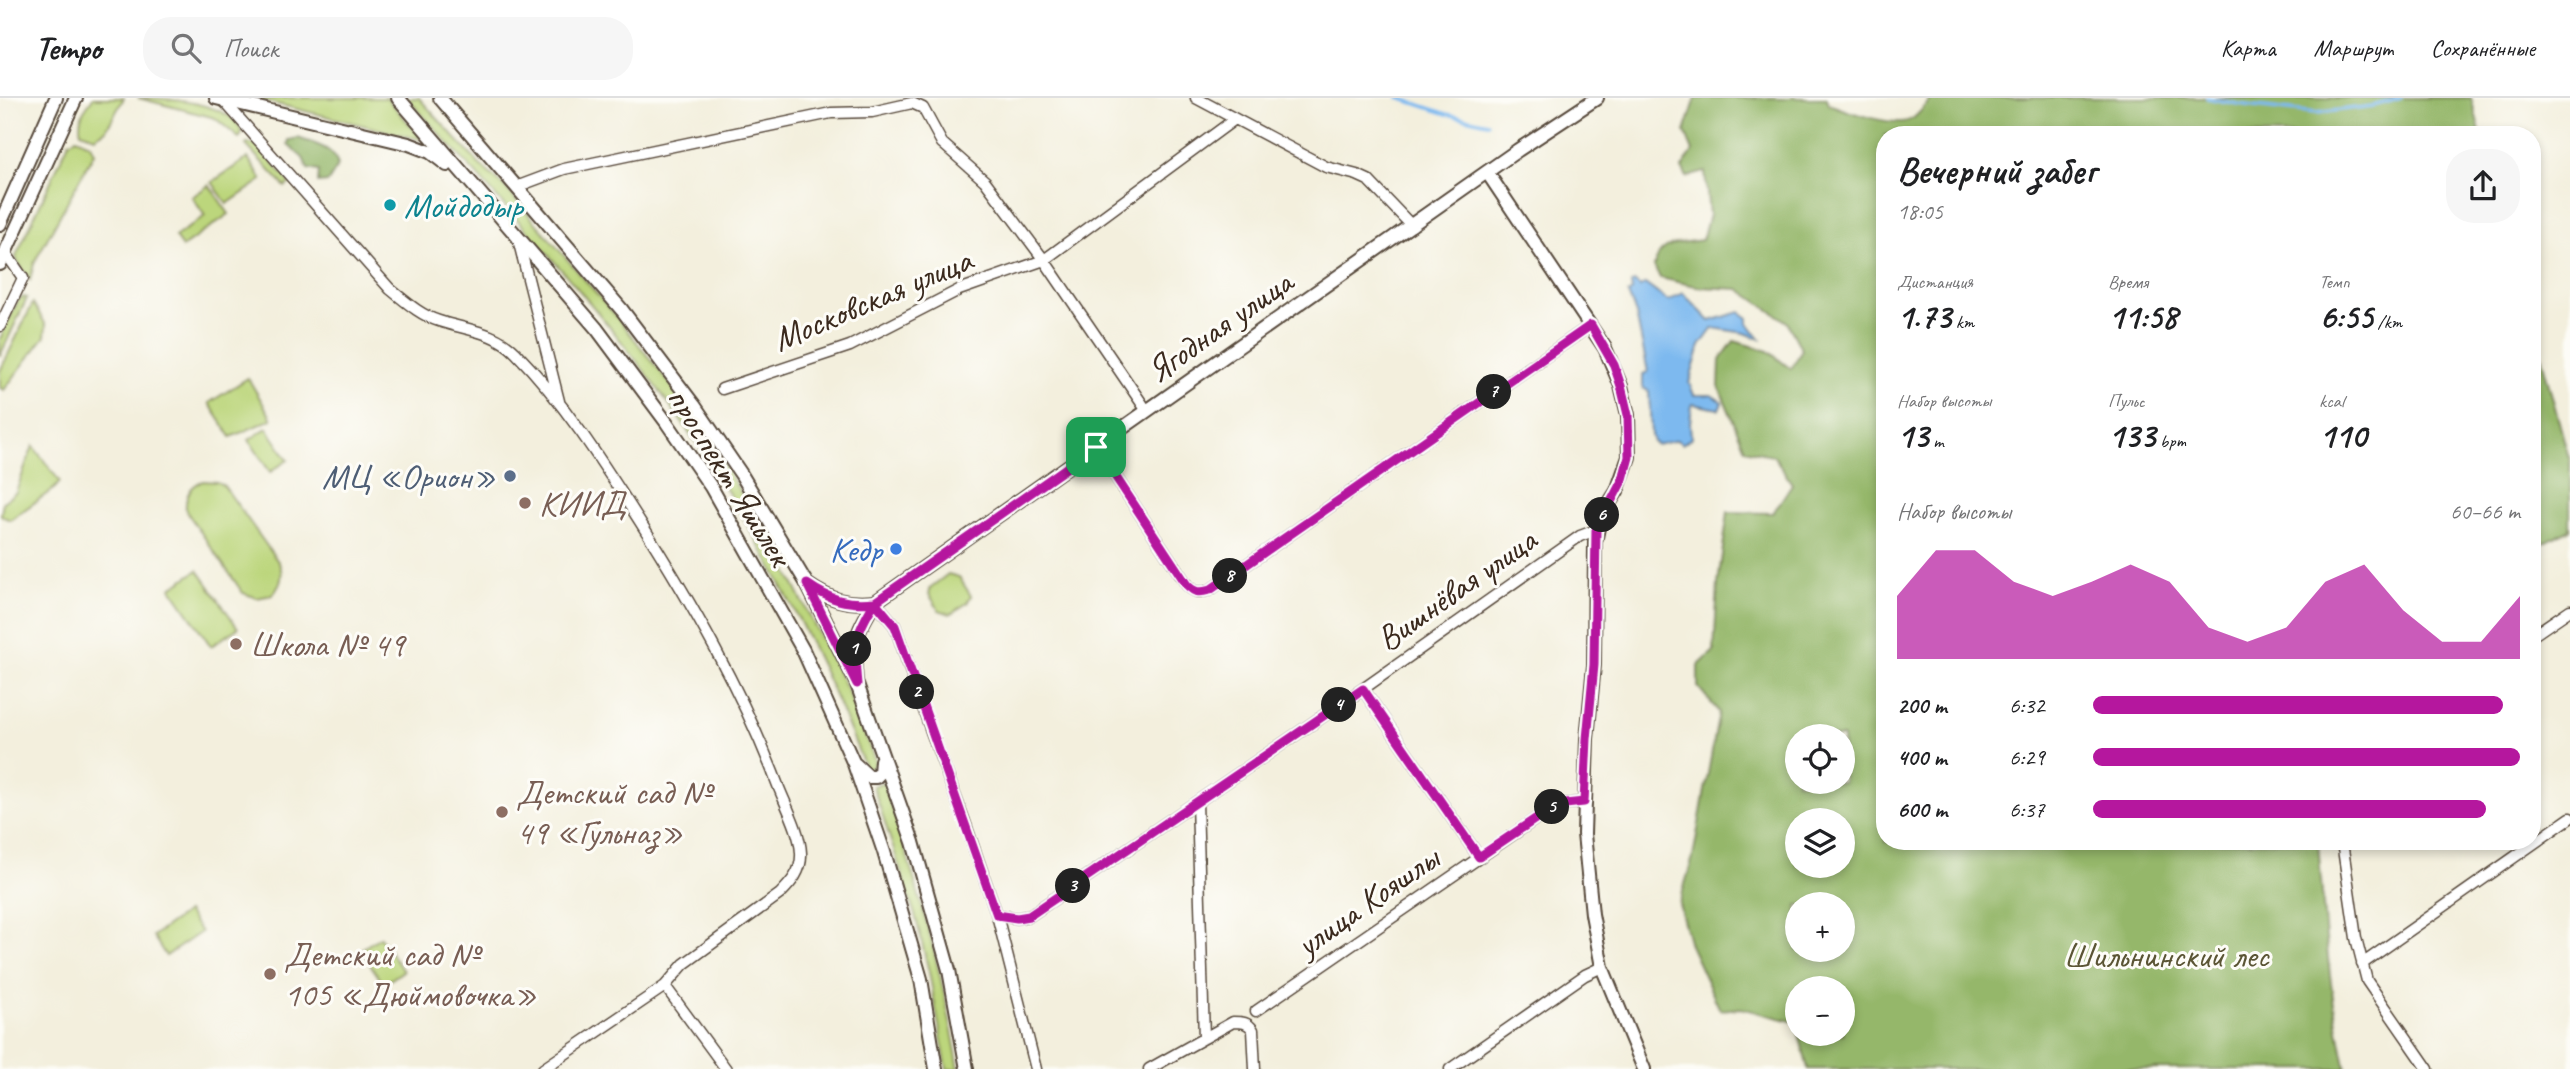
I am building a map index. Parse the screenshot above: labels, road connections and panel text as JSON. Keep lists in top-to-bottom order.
{
  "streets": {
    "main road": ["Ягодная улица", "проспект Яшьлек"],
    "street": ["Московская улица", "Вишнёвая улица", "улица Кояшлы"]
  },
  "parks": ["Шильнинский лес"],
  "places": [
    "Мойдодыр",
    "МЦ «Орион»",
    "КИИД",
    "Кедр",
    "Школа № 49",
    "Детский сад № 49 «Гульназ»",
    "Детский сад № 105 «Дюймовочка»"
  ],
  "page": {
    "header": "Tempo",
    "search": "Поиск",
    "nav": ["Карта", "Маршрут", "Сохранённые"],
    "heading": ["Вечерний забег", "18:05"],
    "stats": [
      ["Дистанция", "1.73 km"],
      ["Время", "11:58"],
      ["Темп", "6:55 /km"],
      ["Набор высоты", "13 m"],
      ["Пульс", "133 bpm"],
      ["kcal", "110"]
    ],
    "pins": [
      "7",
      "6",
      "8",
      "1",
      "2",
      "4",
      "5",
      "3"
    ],
    "chart": ["Набор высоты", "60–66 m"],
    "list": [
      {
        "name": "200 m",
        "note": "6:32"
      },
      {
        "name": "400 m",
        "note": "6:29"
      },
      {
        "name": "600 m",
        "note": "6:37"
      }
    ],
    "map_buttons": ["+", "−"]
  }
}
